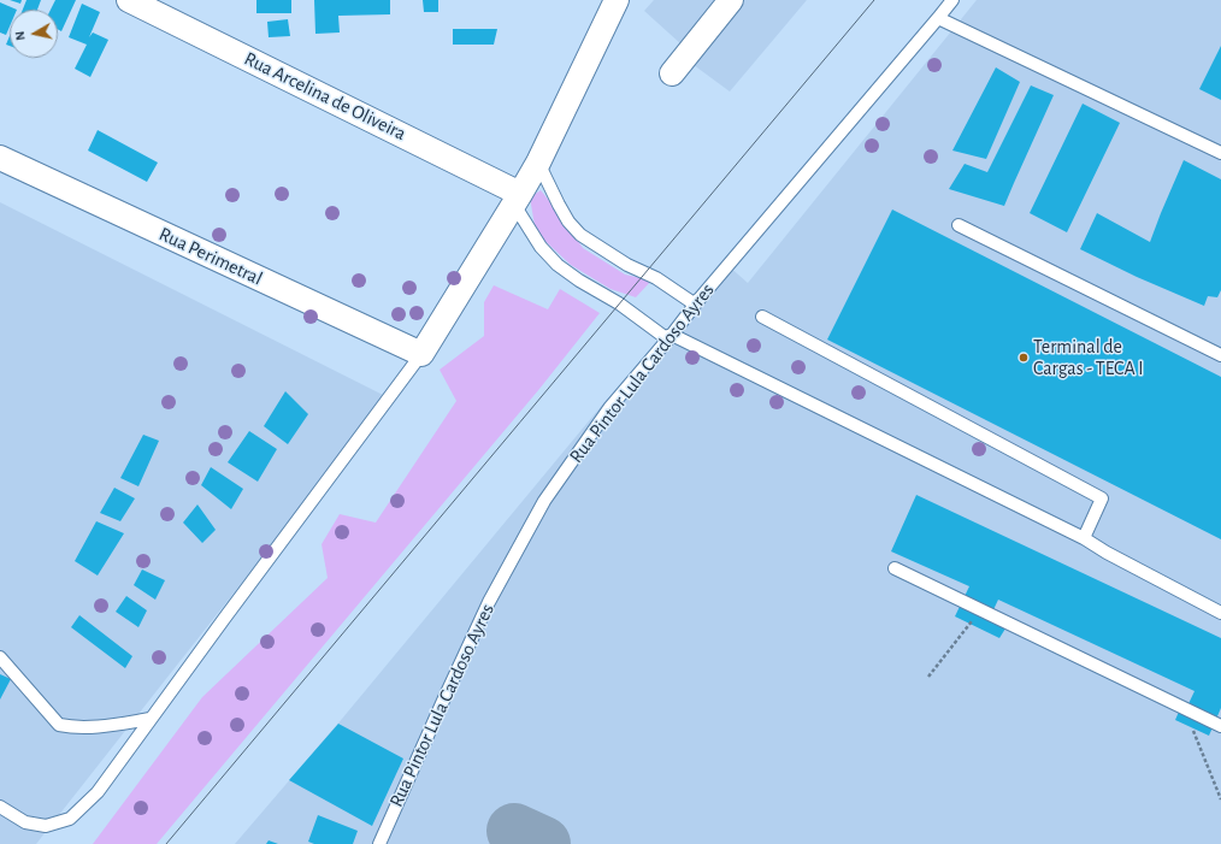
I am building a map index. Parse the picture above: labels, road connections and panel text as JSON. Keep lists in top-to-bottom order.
{
  "streets": {
    "street": ["Rua Arcelina de Oliveira", "Rua Perimetral"],
    "lane": ["Rua Pintor Lula Cardoso Ayres"]
  },
  "places": ["Terminal de Cargas - TECA I"],
  "north": "left"
}
